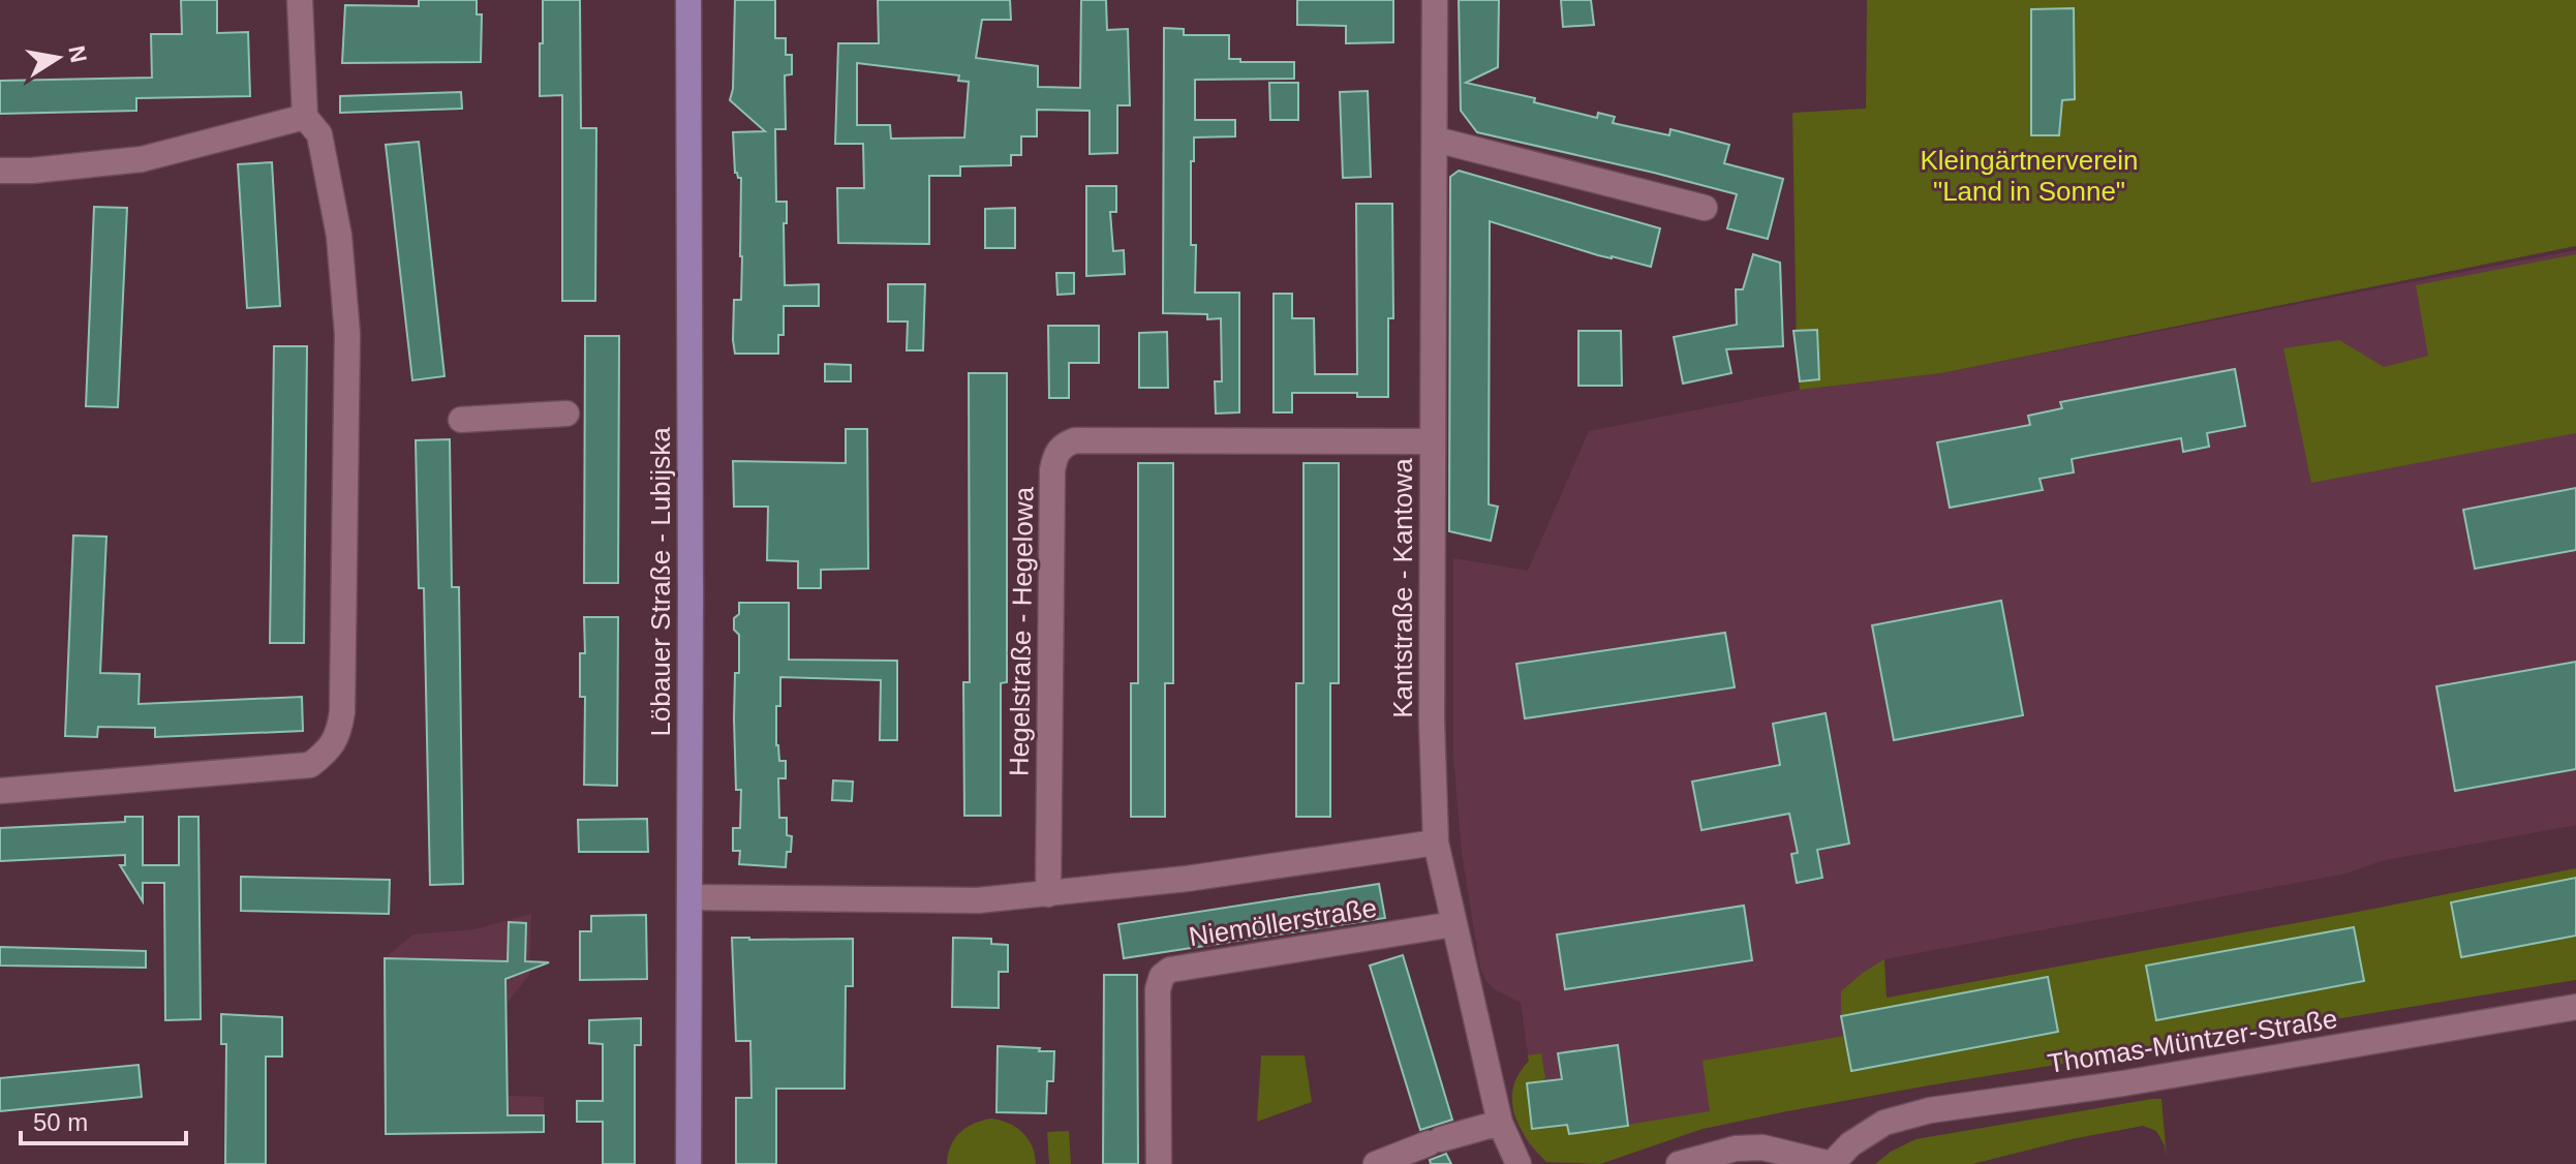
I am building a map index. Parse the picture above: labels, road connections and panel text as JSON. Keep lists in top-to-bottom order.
{
  "streets": {
    "main road": ["Löbauer Straße - Lubijska"],
    "street": [
      "Kantstraße - Kantowa",
      "Hegelstraße - Hegelowa",
      "Niemöllerstraße",
      "Thomas-Müntzer-Straße"
    ]
  },
  "crossings": [
    ["Kantstraße - Kantowa", "Hegelstraße - Hegelowa"],
    ["Kantstraße - Kantowa", "Niemöllerstraße"]
  ],
  "parks": ["Kleingärtnerverein \"Land in Sonne\""],
  "scale_bar": "50 m",
  "north": "right"
}
